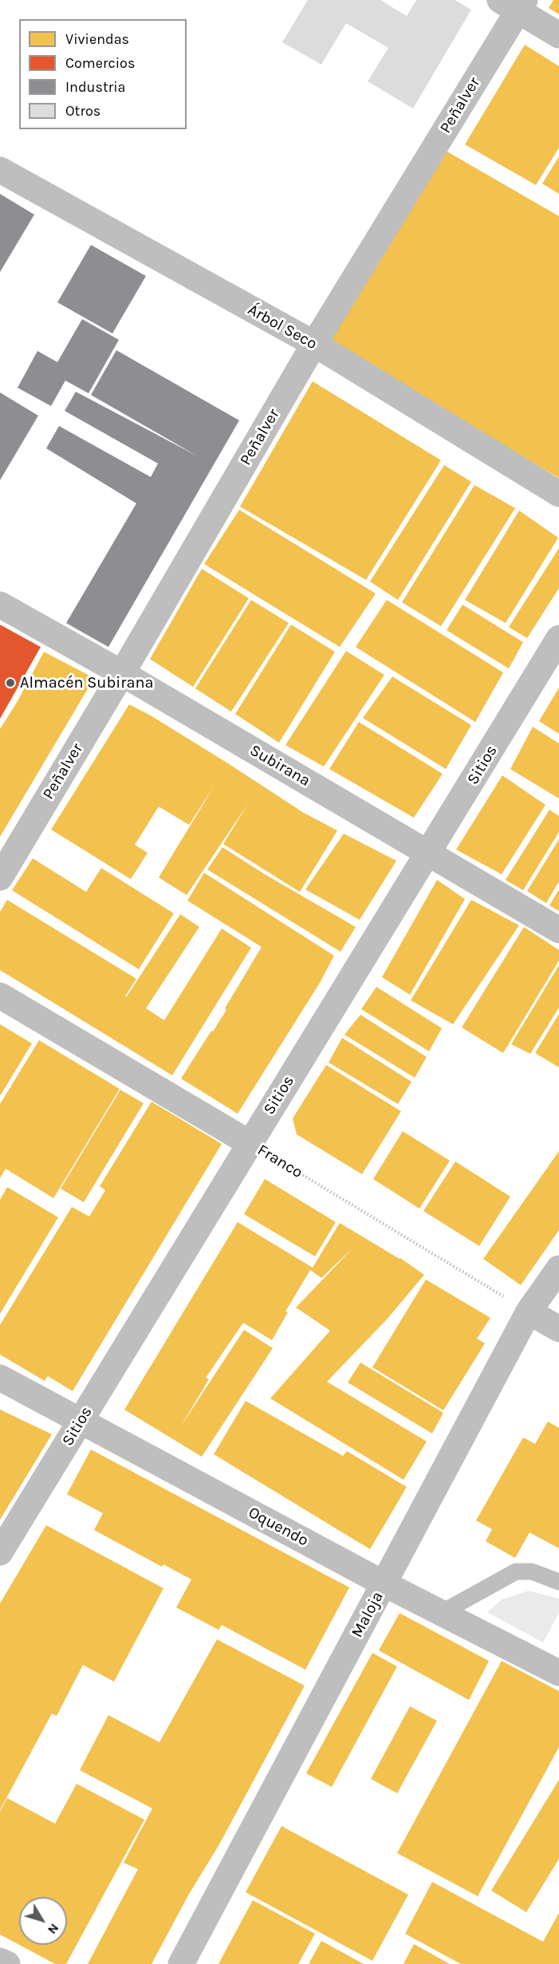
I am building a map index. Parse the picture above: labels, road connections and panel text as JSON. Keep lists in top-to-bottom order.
{
  "streets": {
    "street": [
      "Peñalver",
      "Árbol Seco",
      "Sitios",
      "Subirana",
      "Franco",
      "Oquendo",
      "Maloja"
    ]
  },
  "crossings": [
    ["Peñalver", "Árbol Seco"],
    ["Peñalver", "Subirana"],
    ["Sitios", "Subirana"],
    ["Sitios", "Franco"],
    ["Sitios", "Oquendo"],
    ["Franco", "Maloja"],
    ["Oquendo", "Maloja"]
  ],
  "places": ["Almacén Subirana"],
  "legend": [
    "Viviendas",
    "Comercios",
    "Industria",
    "Otros"
  ],
  "north": "bottom right"
}
